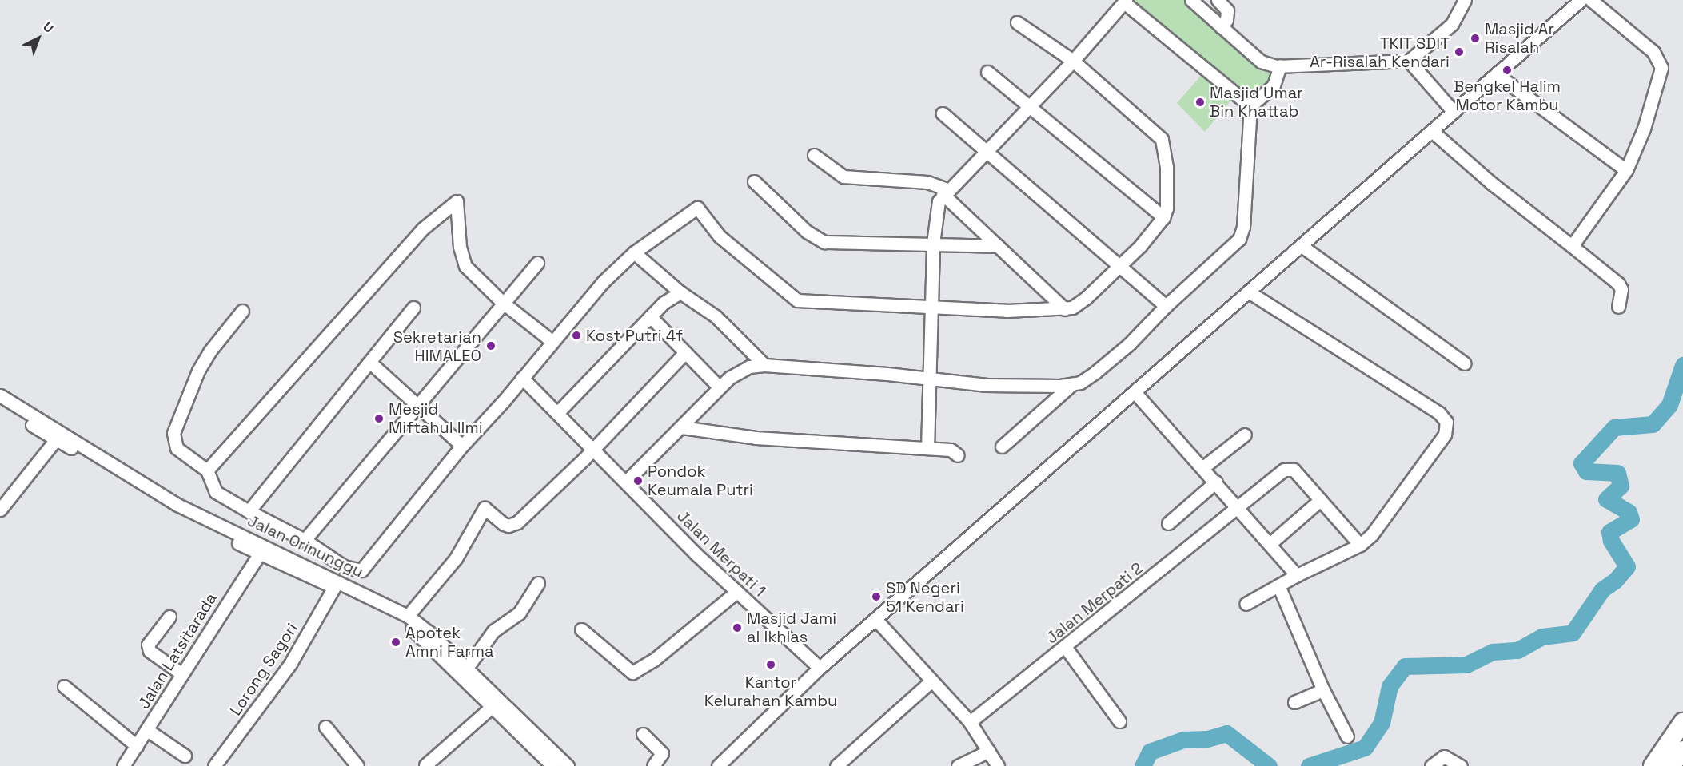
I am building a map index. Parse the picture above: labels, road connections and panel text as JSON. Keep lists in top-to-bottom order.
{
  "streets": {
    "street": [
      "Jalan Orinunggu",
      "Jalan Merpati 1",
      "Jalan Merpati 2",
      "Jalan Latsitarada",
      "Lorong Sagori"
    ]
  },
  "crossings": [
    ["Jalan Orinunggu", "Jalan Latsitarada"],
    ["Jalan Orinunggu", "Lorong Sagori"]
  ],
  "places": [
    "Masjid Ar Risalah",
    "TKIT SDIT Ar-Risalah Kendari",
    "Bengkel Halim Motor Kambu",
    "Masjid Umar Bin Khattab",
    "Kost Putri 4f",
    "Sekretarian HIMALEO",
    "Mesjid Miftahul Ilmi",
    "Pondok Keumala Putri",
    "SD Negeri 51 Kendari",
    "Masjid Jami al Ikhlas",
    "Apotek Amni Farma",
    "Kantor Kelurahan Kambu"
  ],
  "north": "top right"
}
